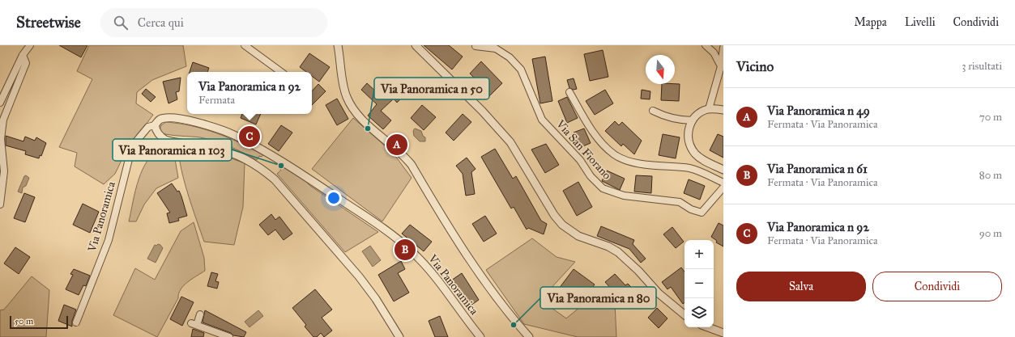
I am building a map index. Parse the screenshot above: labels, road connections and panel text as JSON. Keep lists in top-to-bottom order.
{
  "streets": {
    "street": ["Via San Fiorano", "Via Panoramica"]
  },
  "places": ["Via Panoramica n 50", "Via Panoramica n 103", "Via Panoramica n 80"],
  "scale_bar": "50 m",
  "north": "bottom",
  "page": {
    "header": "Streetwise",
    "search": "Cerca qui",
    "nav": ["Mappa", "Livelli", "Condividi"],
    "heading": ["Vicino", "3 risultati"],
    "popup": ["Via Panoramica n 92", "Fermata"],
    "list": [
      {
        "mark": "A",
        "name": "Via Panoramica n 49",
        "note": "Fermata · Via Panoramica",
        "value": "70 m"
      },
      {
        "mark": "B",
        "name": "Via Panoramica n 61",
        "note": "Fermata · Via Panoramica",
        "value": "80 m"
      },
      {
        "mark": "C",
        "name": "Via Panoramica n 92",
        "note": "Fermata · Via Panoramica",
        "value": "90 m"
      }
    ],
    "pins": ["C", "A", "B"],
    "map_buttons": ["+", "−"],
    "buttons": ["Salva", "Condividi"],
    "scale": "50 m"
  }
}
